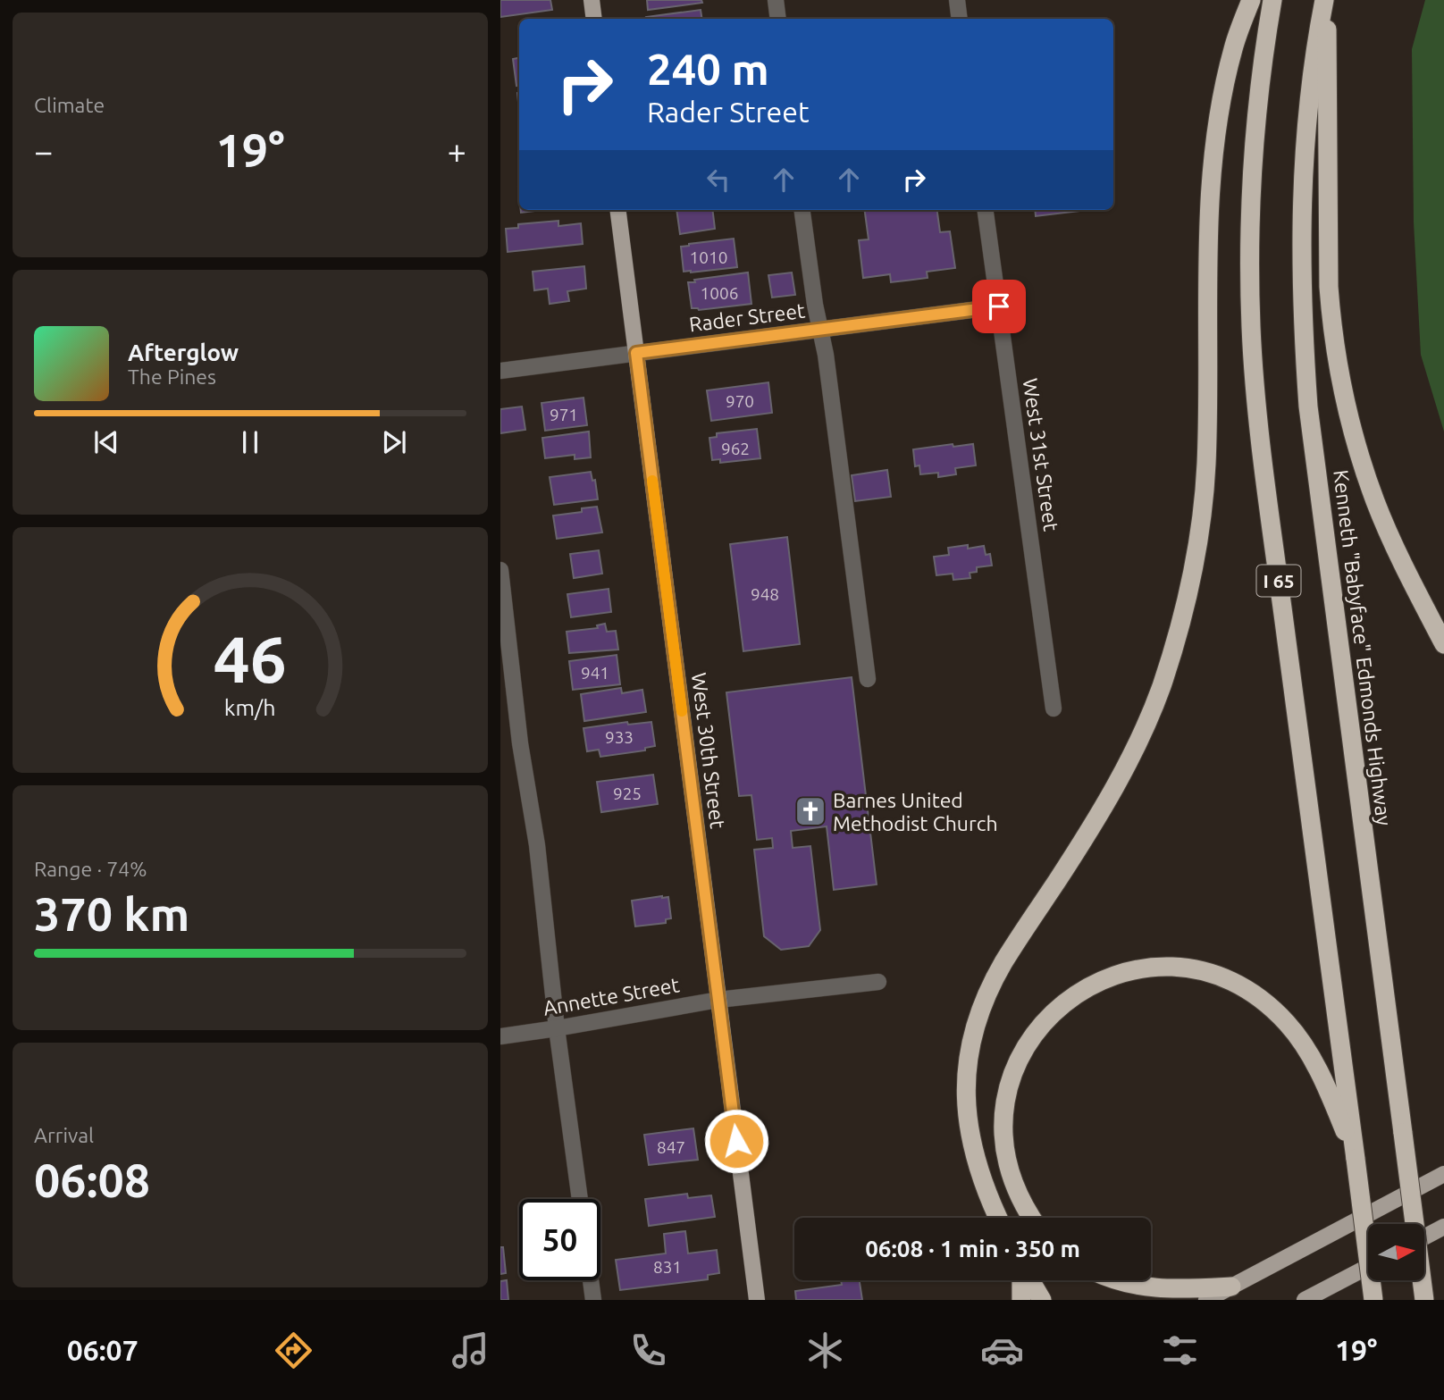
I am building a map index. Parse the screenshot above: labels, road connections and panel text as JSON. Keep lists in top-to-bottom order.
{
  "streets": {
    "highway": ["I 65", "Kenneth \"Babyface\" Edmonds Highway"],
    "main road": ["West 30th Street"],
    "street": ["Rader Street", "West 31st Street", "Annette Street"]
  },
  "crossings": [
    ["Rader Street", "West 31st Street"],
    ["Rader Street", "West 30th Street"],
    ["West 30th Street", "Annette Street"]
  ],
  "places": {
    "church": ["Barnes United Methodist Church"]
  },
  "house_numbers": [
    "1010",
    "1006",
    "970",
    "971",
    "962",
    "948",
    "941",
    "933",
    "925",
    "847",
    "831"
  ],
  "north": "right",
  "page": {
    "tile": [
      "Climate",
      ["Range · 74%", "370 km"],
      ["Arrival", "06:08"]
    ],
    "turn": ["240 m", "Rader Street"],
    "heat": ["−", "19°", "+"],
    "song": ["Afterglow", "The Pines"],
    "limit": "50",
    "trip": "06:08 · 1 min · 350 m",
    "tabs": ["06:07", "19°"],
    "gauge": ["46", "km/h"]
  }
}
